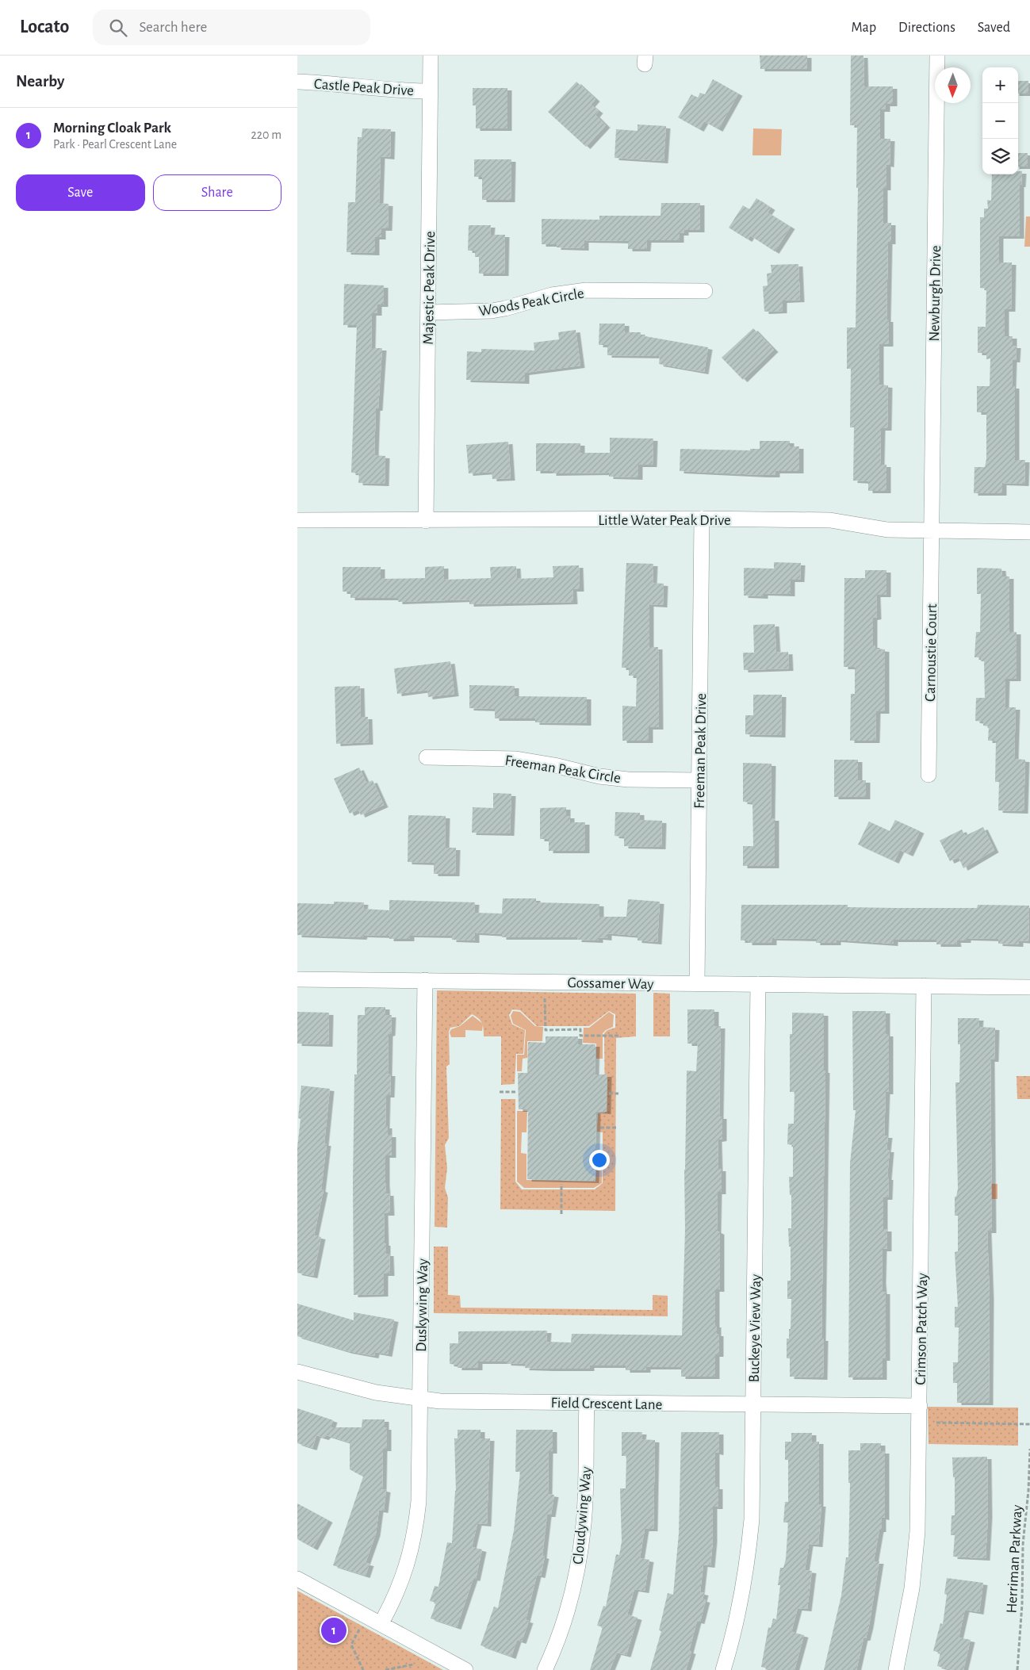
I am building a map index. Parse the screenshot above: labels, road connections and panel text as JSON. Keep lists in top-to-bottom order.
{
  "streets": {
    "street": [
      "Castle Peak Drive",
      "Majestic Peak Drive",
      "Newburgh Drive",
      "Woods Peak Circle",
      "Little Water Peak Drive",
      "Carnoustie Court",
      "Freeman Peak Drive",
      "Freeman Peak Circle",
      "Gossamer Way",
      "Duskywing Way",
      "Buckeye View Way",
      "Crimson Patch Way",
      "Field Crescent Lane",
      "Cloudywing Way"
    ],
    "path": ["Herriman Parkway"]
  },
  "crossings": [
    ["Castle Peak Drive", "Majestic Peak Drive"],
    ["Majestic Peak Drive", "Woods Peak Circle"],
    ["Majestic Peak Drive", "Little Water Peak Drive"],
    ["Newburgh Drive", "Little Water Peak Drive"],
    ["Newburgh Drive", "Carnoustie Court"],
    ["Little Water Peak Drive", "Carnoustie Court"],
    ["Little Water Peak Drive", "Freeman Peak Drive"],
    ["Freeman Peak Drive", "Freeman Peak Circle"],
    ["Freeman Peak Drive", "Gossamer Way"],
    ["Gossamer Way", "Duskywing Way"],
    ["Gossamer Way", "Buckeye View Way"],
    ["Gossamer Way", "Crimson Patch Way"],
    ["Duskywing Way", "Field Crescent Lane"],
    ["Buckeye View Way", "Field Crescent Lane"],
    ["Crimson Patch Way", "Field Crescent Lane"],
    ["Field Crescent Lane", "Cloudywing Way"]
  ],
  "north": "bottom",
  "page": {
    "header": "Locato",
    "search": "Search here",
    "nav": ["Map", "Directions", "Saved"],
    "heading": "Nearby",
    "map_buttons": ["+", "−"],
    "list": [
      {
        "mark": "1",
        "name": "Morning Cloak Park",
        "note": "Park · Pearl Crescent Lane",
        "value": "220 m"
      }
    ],
    "buttons": ["Save", "Share"],
    "pins": "1"
  }
}
